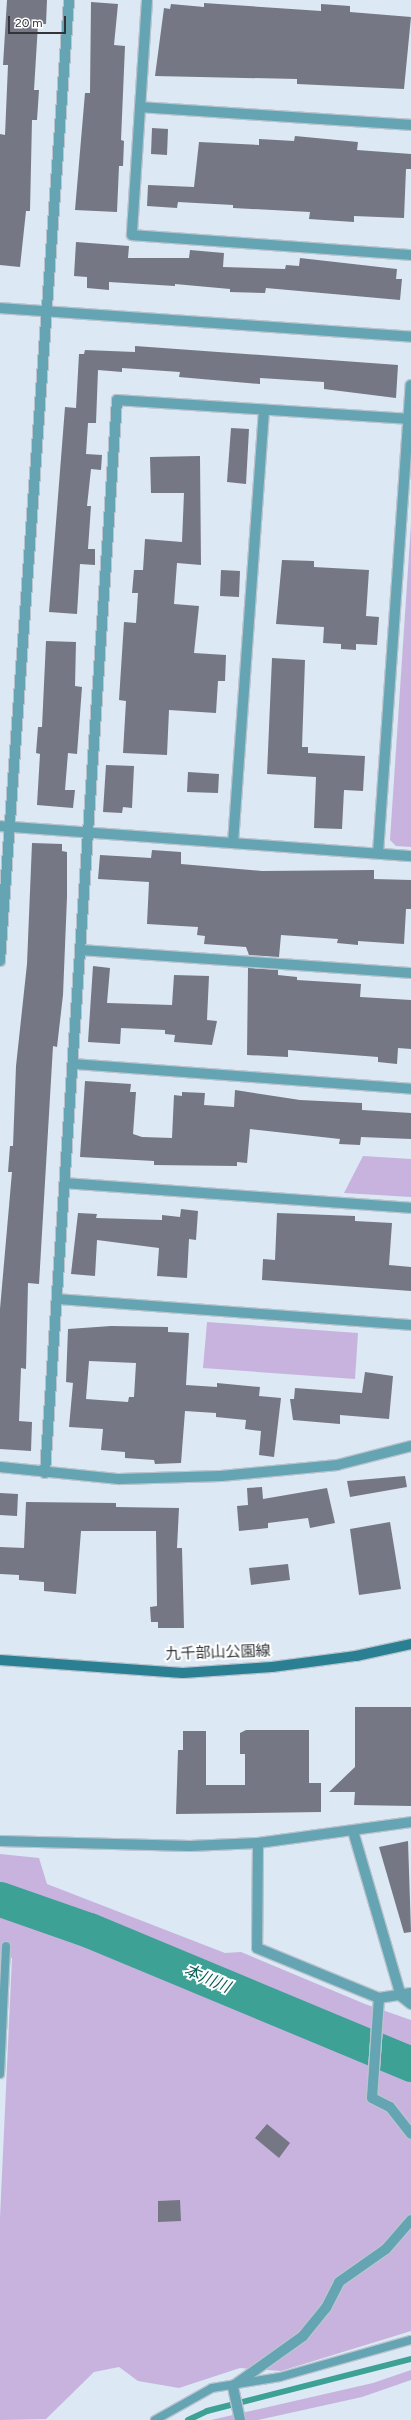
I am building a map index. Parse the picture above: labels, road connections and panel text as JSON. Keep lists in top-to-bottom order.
{
  "streets": {
    "main road": ["九千部山公園線"]
  },
  "water": ["本川川"],
  "scale_bar": "20 m"
}
